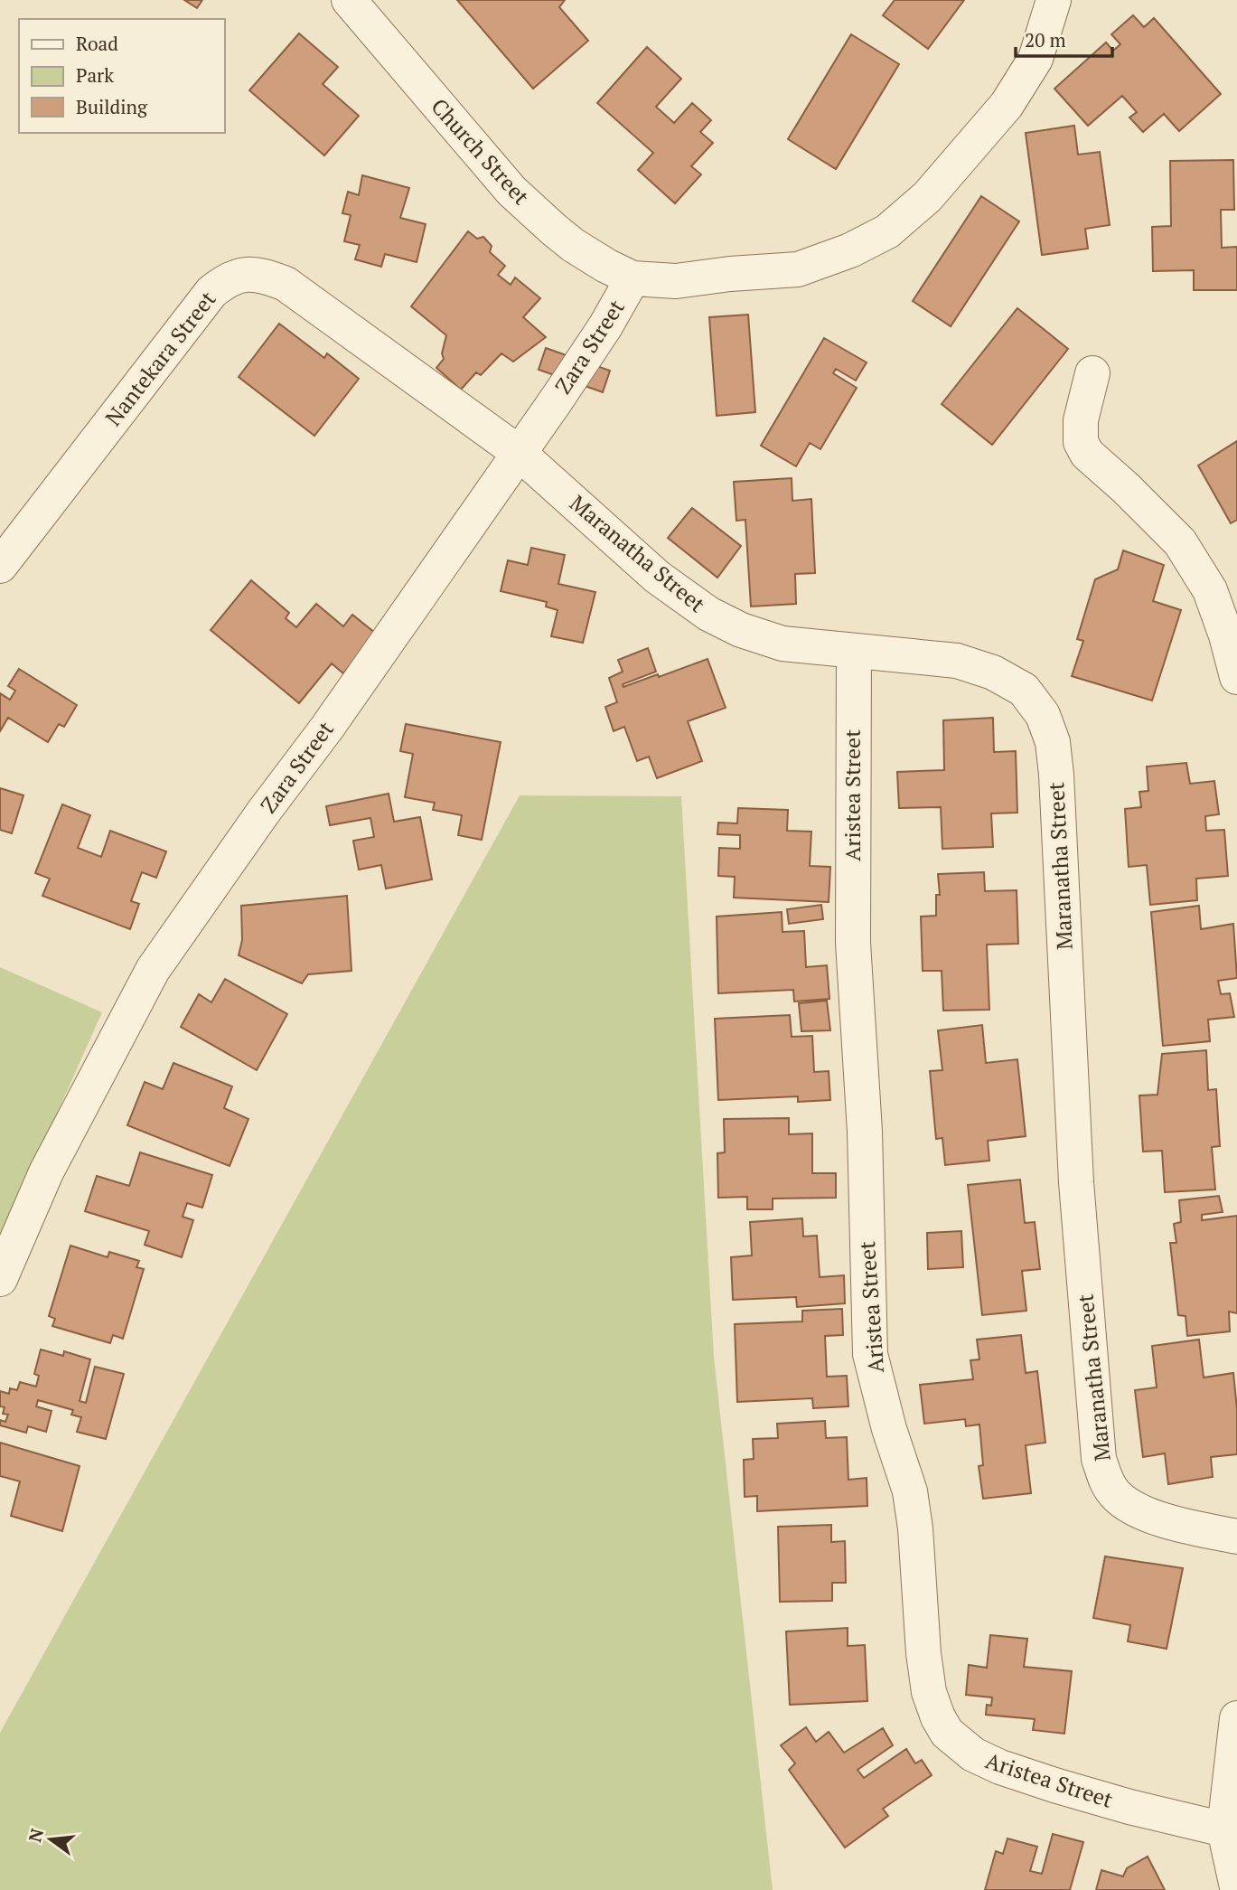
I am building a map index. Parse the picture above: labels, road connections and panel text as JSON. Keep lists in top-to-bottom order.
{
  "streets": {
    "street": [
      "Church Street",
      "Zara Street",
      "Nantekara Street",
      "Maranatha Street",
      "Aristea Street"
    ]
  },
  "crossings": [
    ["Church Street", "Zara Street"],
    ["Zara Street", "Nantekara Street"],
    ["Zara Street", "Maranatha Street"],
    ["Nantekara Street", "Maranatha Street"],
    ["Maranatha Street", "Aristea Street"]
  ],
  "legend": ["Road", "Park", "Building"],
  "scale_bar": "20 m",
  "north": "left"
}
